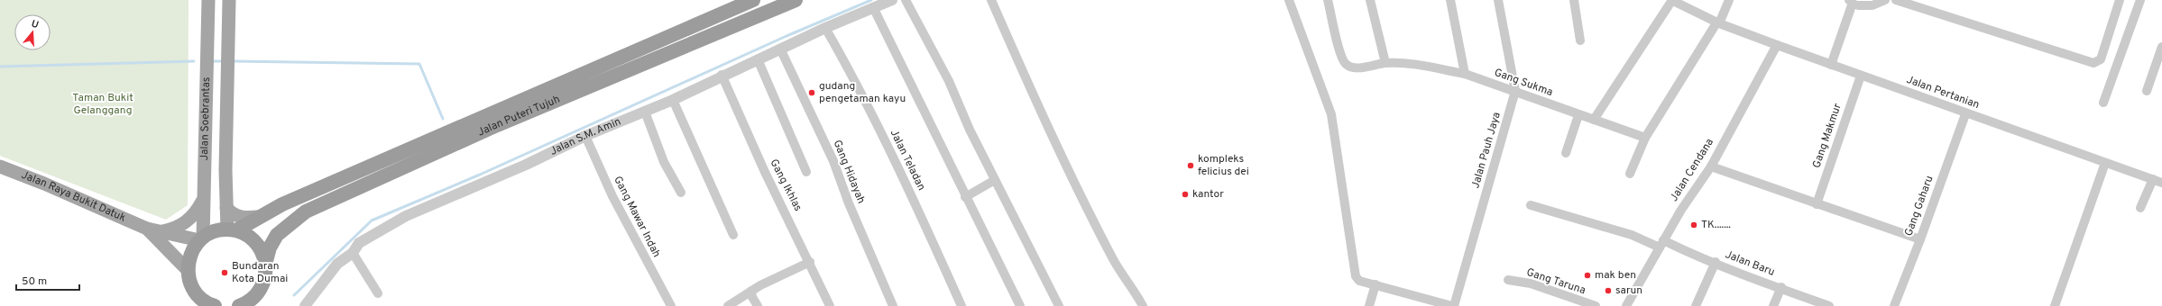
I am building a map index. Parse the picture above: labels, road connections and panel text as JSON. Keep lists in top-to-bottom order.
{
  "streets": {
    "highway": ["Jalan Puteri Tujuh"],
    "main road": ["Jalan Soebrantas", "Jalan Raya Bukit Datuk"],
    "street": [
      "Gang Sukma",
      "Jalan Pertanian",
      "Gang Makmur",
      "Jalan S.M. Amin",
      "Jalan Pauh Jaya",
      "Jalan Teladan",
      "Jalan Cendana",
      "Gang Hidayah",
      "Gang Ikhlas",
      "Gang Gaharu",
      "Gang Mawar Indah",
      "Jalan Baru",
      "Gang Taruna"
    ]
  },
  "crossings": [
    ["Gang Sukma", "Jalan Pauh Jaya"],
    ["Jalan Pertanian", "Gang Makmur"],
    ["Jalan Pertanian", "Jalan Cendana"],
    ["Jalan Pertanian", "Gang Gaharu"],
    ["Jalan Puteri Tujuh", "Jalan Soebrantas"],
    ["Jalan Soebrantas", "Jalan Raya Bukit Datuk"],
    ["Jalan S.M. Amin", "Jalan Teladan"],
    ["Jalan S.M. Amin", "Gang Hidayah"],
    ["Jalan S.M. Amin", "Gang Ikhlas"],
    ["Jalan S.M. Amin", "Gang Mawar Indah"],
    ["Jalan Cendana", "Jalan Baru"]
  ],
  "parks": ["Taman Bukit Gelanggang"],
  "places": [
    "gudang pengetaman kayu",
    "kompleks felicius dei",
    "kantor",
    "TK.......",
    "Bundaran Kota Dumai",
    "mak ben",
    "sarun"
  ],
  "scale_bar": "50 m",
  "north": "top"
}
